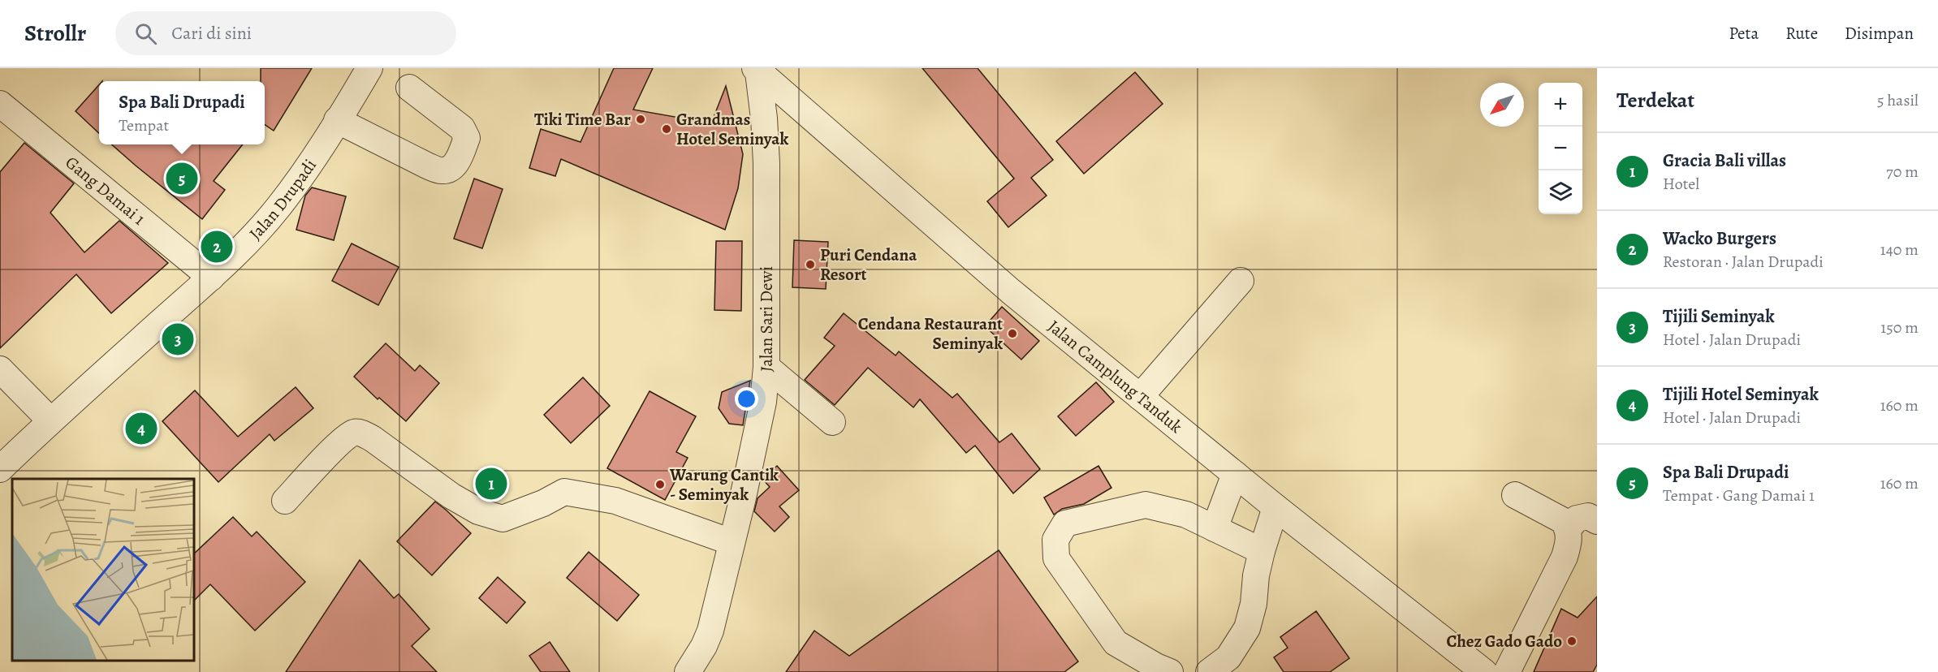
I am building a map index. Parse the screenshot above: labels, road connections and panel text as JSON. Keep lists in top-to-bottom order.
{
  "streets": {
    "street": [
      "Gang Damai 1",
      "Jalan Drupadi",
      "Jalan Sari Dewi",
      "Jalan Camplung Tanduk"
    ]
  },
  "crossings": [
    ["Gang Damai 1", "Jalan Drupadi"],
    ["Jalan Sari Dewi", "Jalan Camplung Tanduk"]
  ],
  "places": [
    "Tiki Time Bar",
    "Grandmas Hotel Seminyak",
    "Puri Cendana Resort",
    "Cendana Restaurant Seminyak",
    "Warung Cantik - Seminyak",
    "Chez Gado Gado"
  ],
  "north": "bottom left",
  "page": {
    "header": "Strollr",
    "search": "Cari di sini",
    "nav": ["Peta", "Rute", "Disimpan"],
    "heading": ["Terdekat", "5 hasil"],
    "popup": ["Spa Bali Drupadi", "Tempat"],
    "map_buttons": ["+", "−"],
    "list": [
      {
        "mark": "1",
        "name": "Gracia Bali villas",
        "note": "Hotel",
        "value": "70 m"
      },
      {
        "mark": "2",
        "name": "Wacko Burgers",
        "note": "Restoran · Jalan Drupadi",
        "value": "140 m"
      },
      {
        "mark": "3",
        "name": "Tijili Seminyak",
        "note": "Hotel · Jalan Drupadi",
        "value": "150 m"
      },
      {
        "mark": "4",
        "name": "Tijili Hotel Seminyak",
        "note": "Hotel · Jalan Drupadi",
        "value": "160 m"
      },
      {
        "mark": "5",
        "name": "Spa Bali Drupadi",
        "note": "Tempat · Gang Damai 1",
        "value": "160 m"
      }
    ],
    "pins": [
      "5",
      "2",
      "3",
      "4",
      "1"
    ]
  }
}
